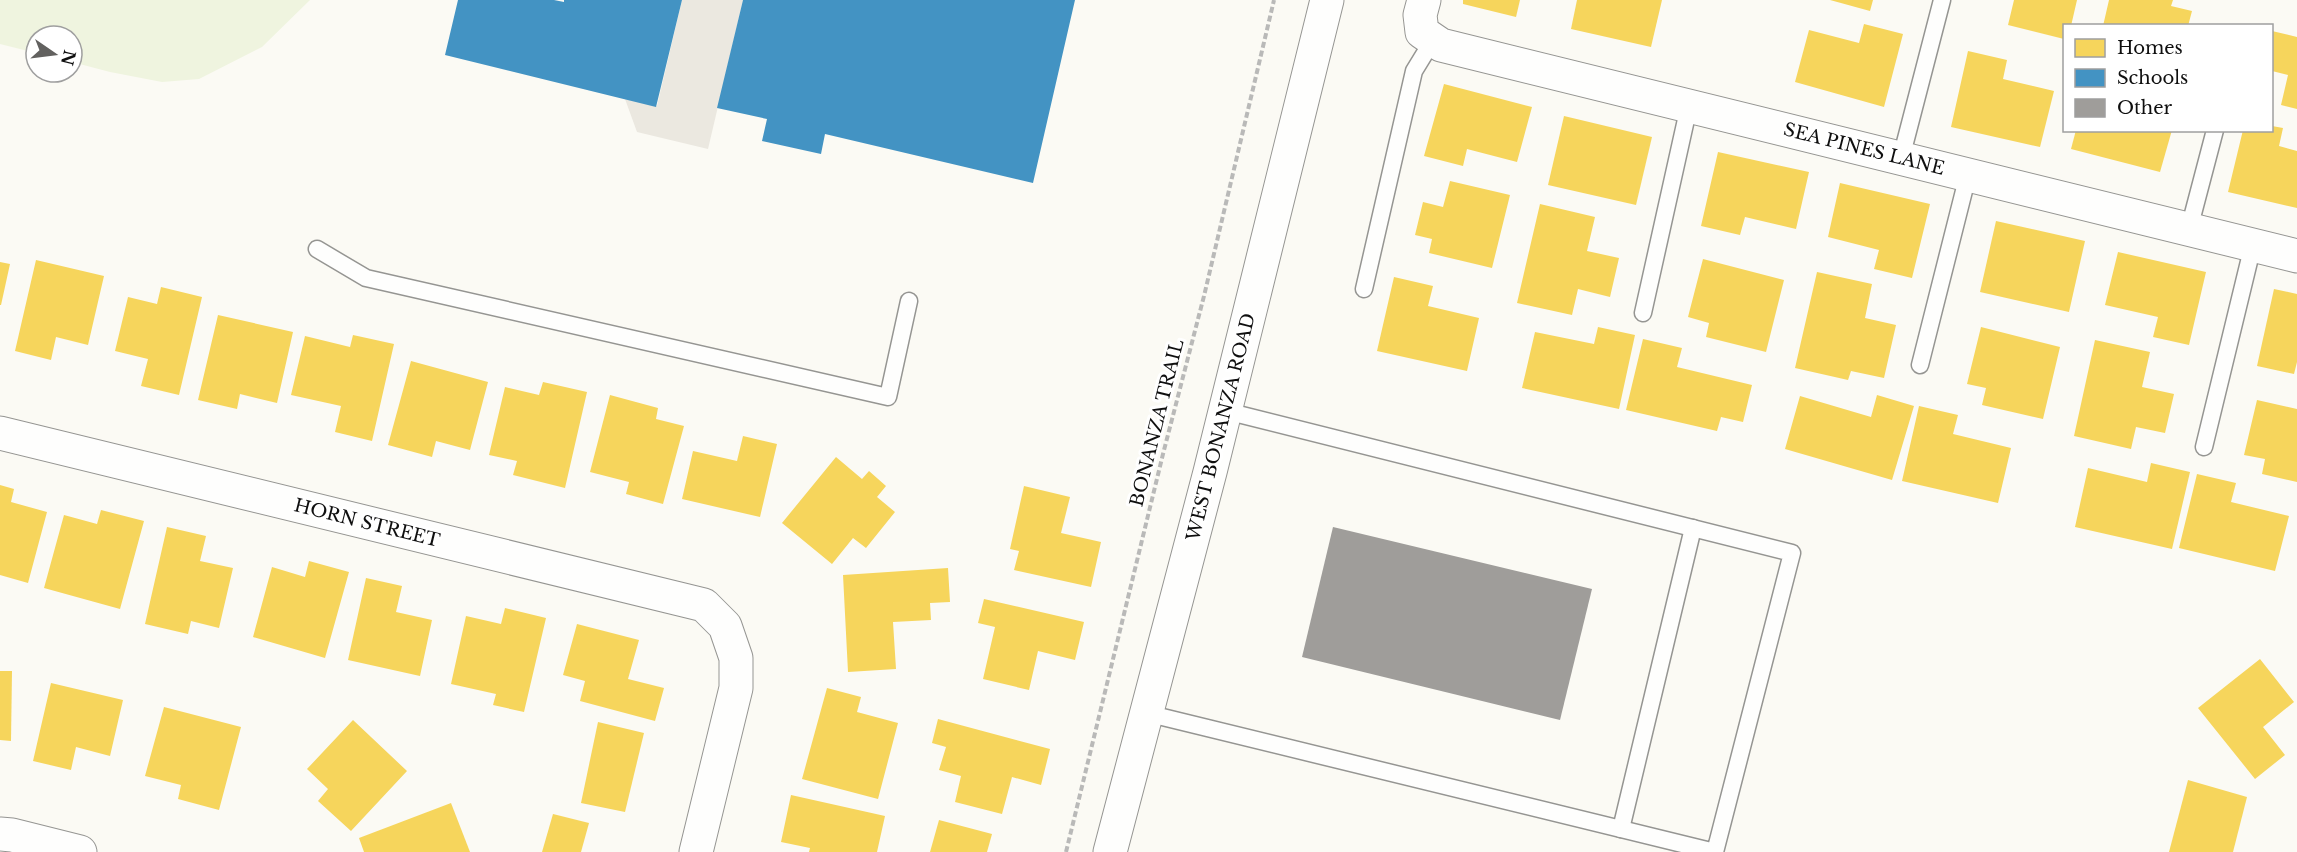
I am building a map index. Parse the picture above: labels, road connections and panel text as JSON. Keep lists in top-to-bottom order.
{
  "streets": {
    "street": ["SEA PINES LANE", "WEST BONANZA ROAD", "HORN STREET"],
    "path": ["BONANZA TRAIL"]
  },
  "legend": ["Homes", "Schools", "Other"],
  "north": "right"
}
